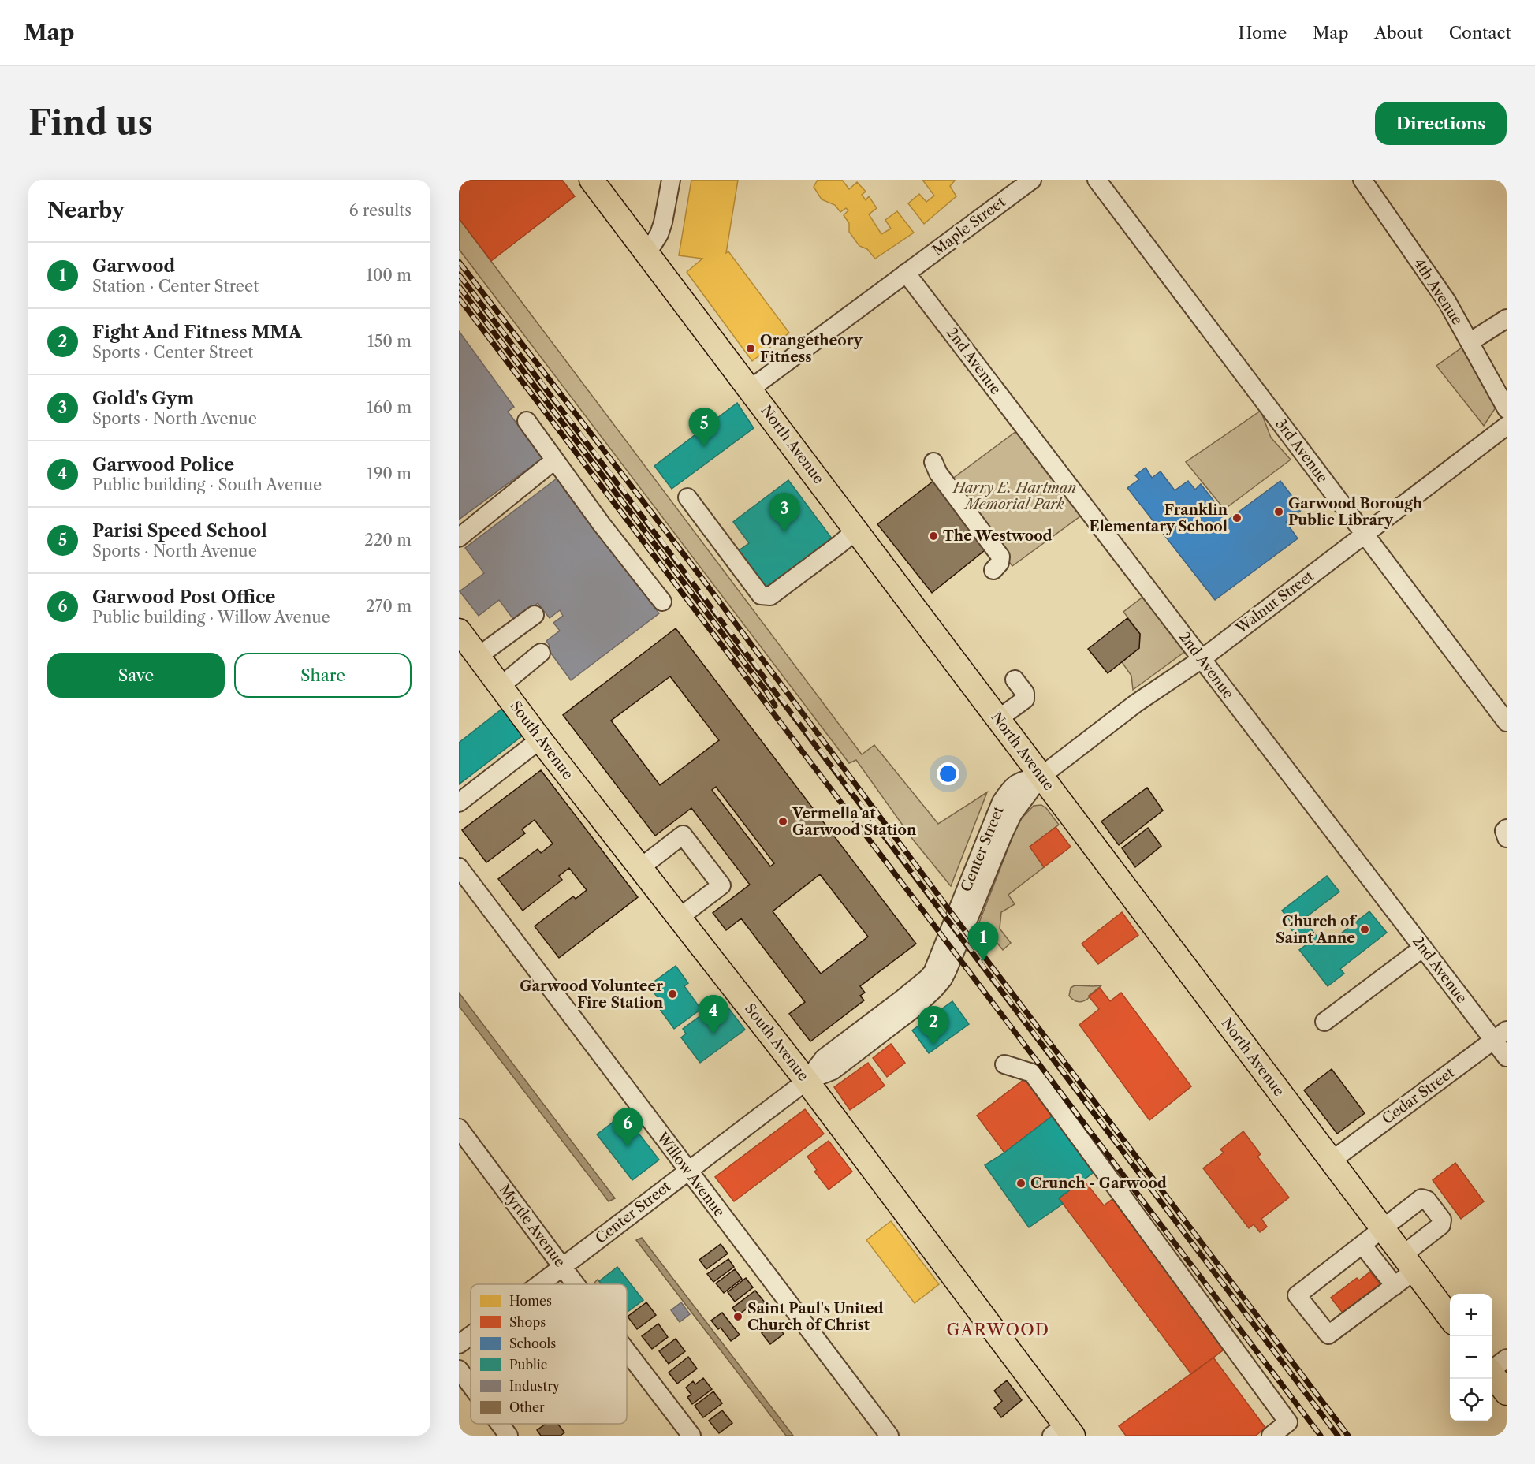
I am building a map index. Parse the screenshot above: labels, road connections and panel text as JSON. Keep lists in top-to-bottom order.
{
  "streets": {
    "main road": ["North Avenue", "South Avenue"],
    "street": [
      "Maple Street",
      "4th Avenue",
      "2nd Avenue",
      "3rd Avenue",
      "Walnut Street",
      "Center Street",
      "Cedar Street",
      "Willow Avenue",
      "Myrtle Avenue"
    ]
  },
  "crossings": [
    ["Maple Street", "2nd Avenue"],
    ["Maple Street", "North Avenue"],
    ["2nd Avenue", "Walnut Street"],
    ["2nd Avenue", "Cedar Street"],
    ["North Avenue", "Walnut Street"],
    ["North Avenue", "Center Street"],
    ["North Avenue", "Cedar Street"],
    ["3rd Avenue", "Walnut Street"],
    ["Walnut Street", "Center Street"],
    ["South Avenue", "Center Street"],
    ["Center Street", "Willow Avenue"],
    ["Center Street", "Myrtle Avenue"]
  ],
  "districts": ["GARWOOD"],
  "parks": ["Harry E. Hartman Memorial Park"],
  "places": [
    "Orangetheory Fitness",
    "Garwood Borough Public Library",
    "Franklin Elementary School",
    "The Westwood",
    "Vermella at Garwood Station",
    "Church of Saint Anne",
    "Garwood Volunteer Fire Station",
    "Crunch - Garwood",
    "Saint Paul's United Church of Christ"
  ],
  "legend": [
    "Homes",
    "Shops",
    "Schools",
    "Public",
    "Industry",
    "Other"
  ],
  "page": {
    "header": "Map",
    "nav": [
      "Home",
      "Map",
      "About",
      "Contact"
    ],
    "buttons": [
      "Directions",
      ["Save", "Share"]
    ],
    "title": "Find us",
    "heading": ["Nearby", "6 results"],
    "list": [
      {
        "mark": "1",
        "name": "Garwood",
        "note": "Station · Center Street",
        "value": "100 m"
      },
      {
        "mark": "2",
        "name": "Fight And Fitness MMA",
        "note": "Sports · Center Street",
        "value": "150 m"
      },
      {
        "mark": "3",
        "name": "Gold's Gym",
        "note": "Sports · North Avenue",
        "value": "160 m"
      },
      {
        "mark": "4",
        "name": "Garwood Police",
        "note": "Public building · South Avenue",
        "value": "190 m"
      },
      {
        "mark": "5",
        "name": "Parisi Speed School",
        "note": "Sports · North Avenue",
        "value": "220 m"
      },
      {
        "mark": "6",
        "name": "Garwood Post Office",
        "note": "Public building · Willow Avenue",
        "value": "270 m"
      }
    ],
    "pins": [
      "5",
      "3",
      "1",
      "4",
      "2",
      "6"
    ],
    "map_buttons": ["+", "−"]
  }
}
